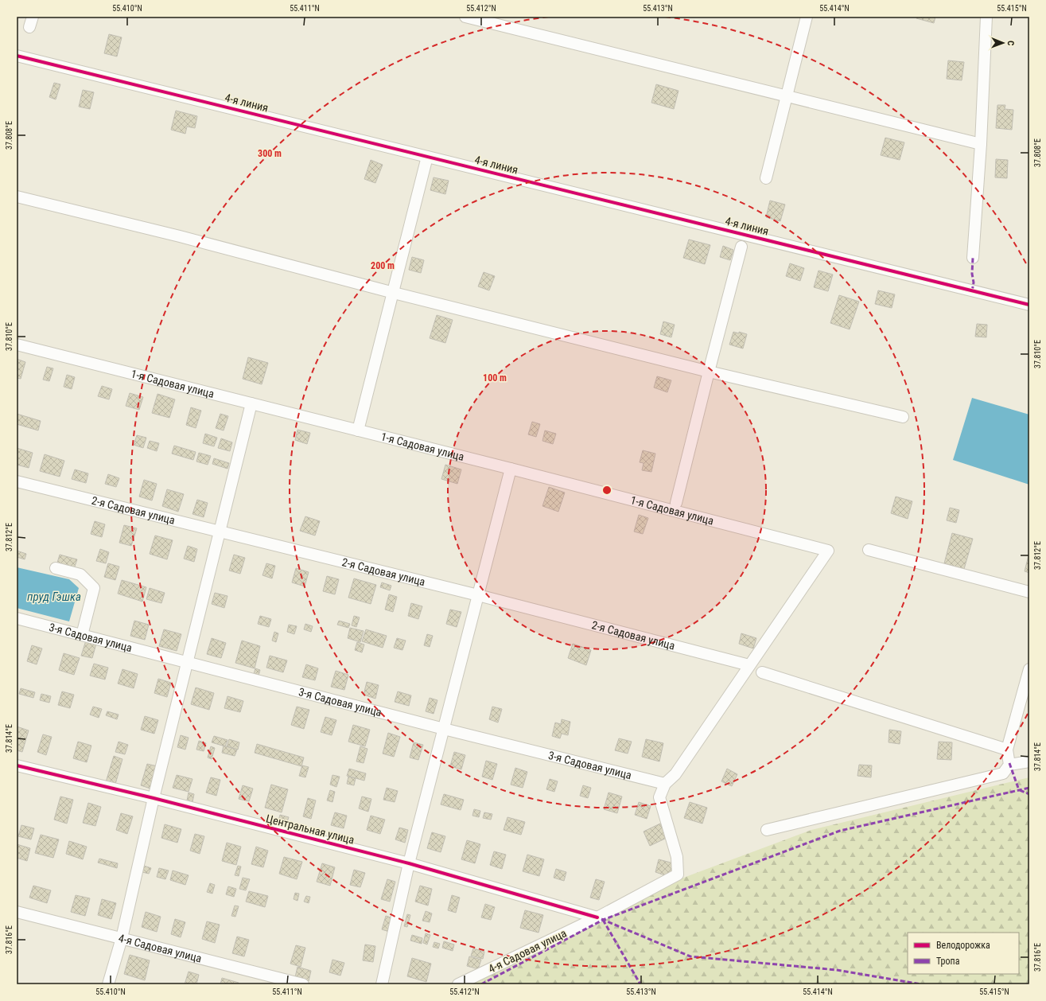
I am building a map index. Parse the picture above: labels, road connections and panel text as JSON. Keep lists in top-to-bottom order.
{
  "streets": {
    "street": [
      "4-я линия",
      "1-я Садовая улица",
      "2-я Садовая улица",
      "3-я Садовая улица",
      "Центральная улица",
      "4-я Садовая улица"
    ]
  },
  "crossings": [
    ["1-я Садовая улица", "2-я Садовая улица"],
    ["3-я Садовая улица", "4-я Садовая улица"],
    ["Центральная улица", "4-я Садовая улица"]
  ],
  "water": ["пруд Гэшка"],
  "legend": ["Велодорожка", "Тропа"],
  "north": "right",
  "coordinates": [
    "55.410°N",
    "55.411°N",
    "55.412°N",
    "55.413°N",
    "55.414°N",
    "55.415°N",
    "37.808°E",
    "37.810°E",
    "37.812°E",
    "37.814°E",
    "37.816°E"
  ],
  "rings": ["300 m", "200 m", "100 m"]
}
